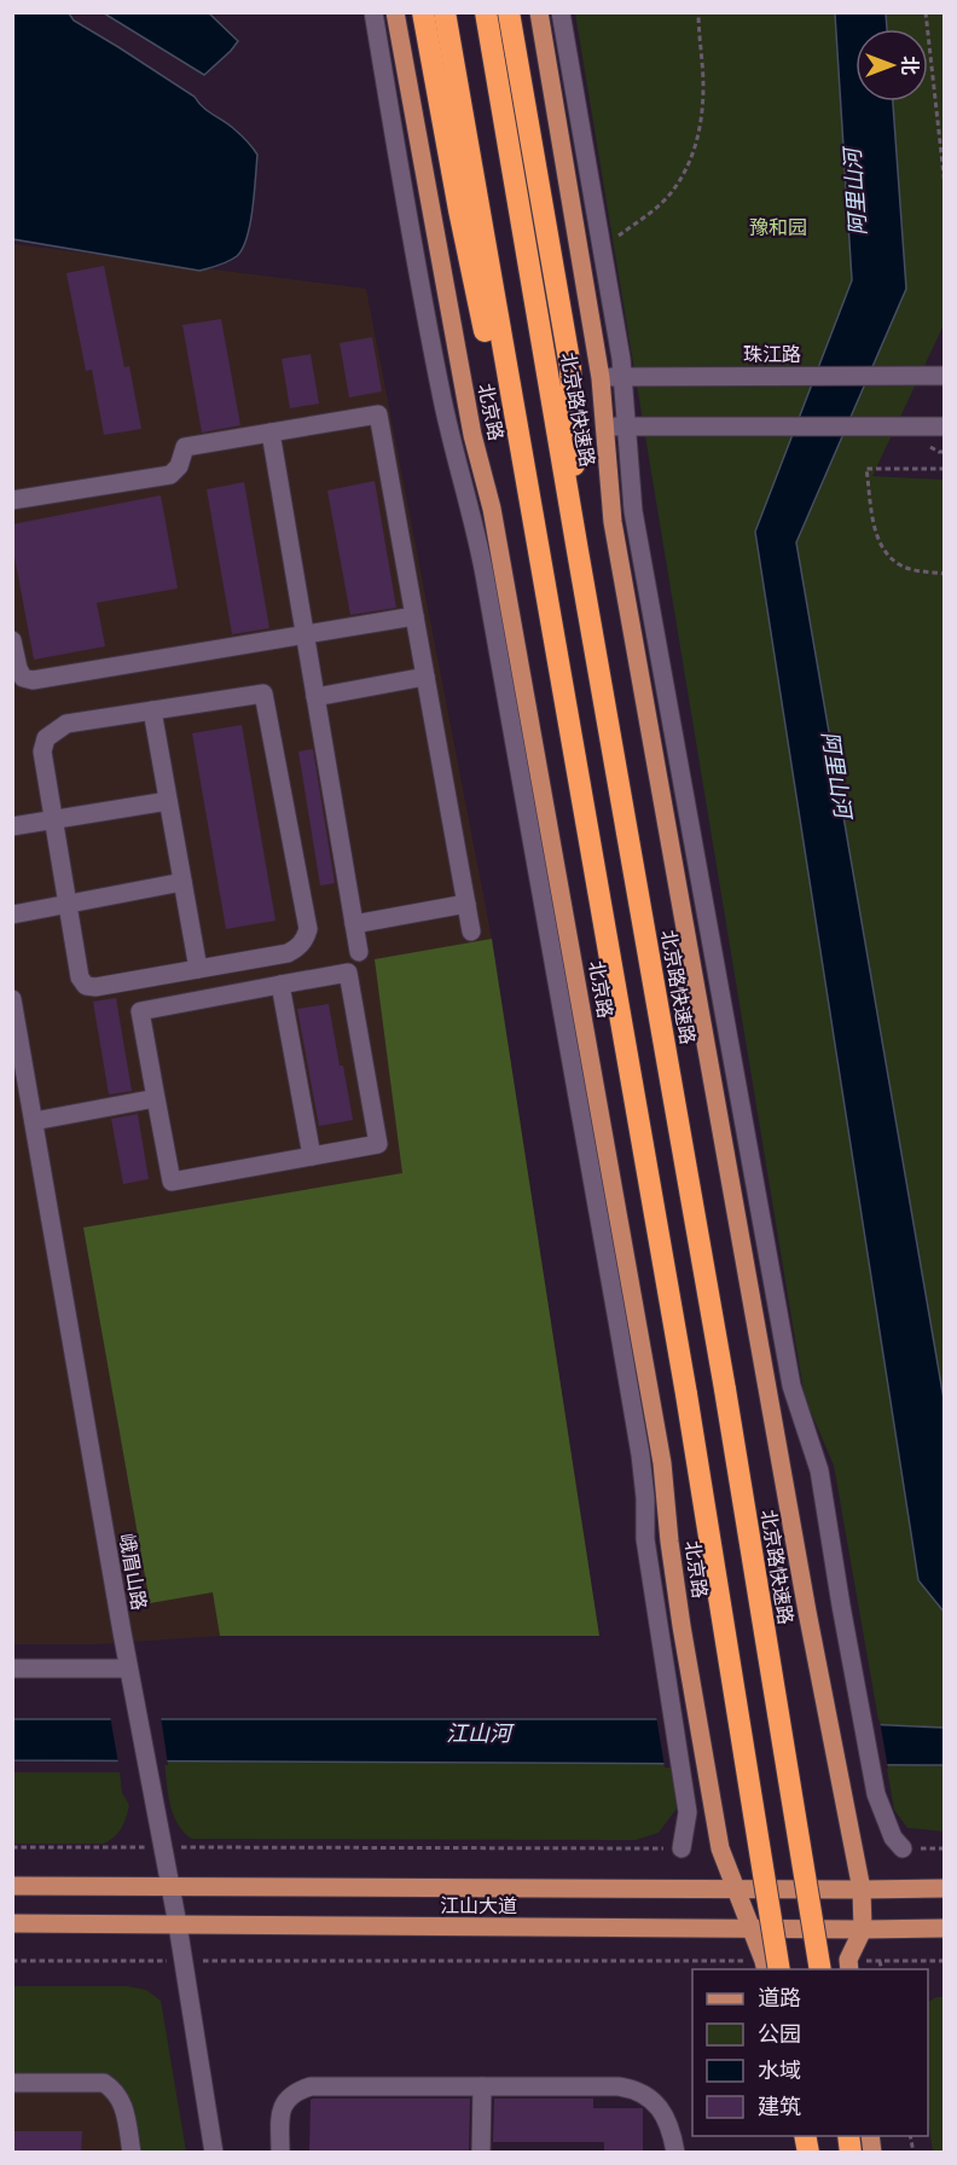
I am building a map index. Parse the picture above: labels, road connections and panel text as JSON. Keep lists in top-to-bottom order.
{
  "streets": {
    "highway": ["北京路快速路"],
    "main road": ["北京路", "江山大道"],
    "street": ["珠江路", "峨眉山路"]
  },
  "crossings": [
    ["北京路", "江山大道"],
    ["峨眉山路", "江山大道"]
  ],
  "water": ["阿里山河", "江山河"],
  "parks": ["豫和园"],
  "legend": [
    "道路",
    "公园",
    "水域",
    "建筑"
  ],
  "north": "right"
}
